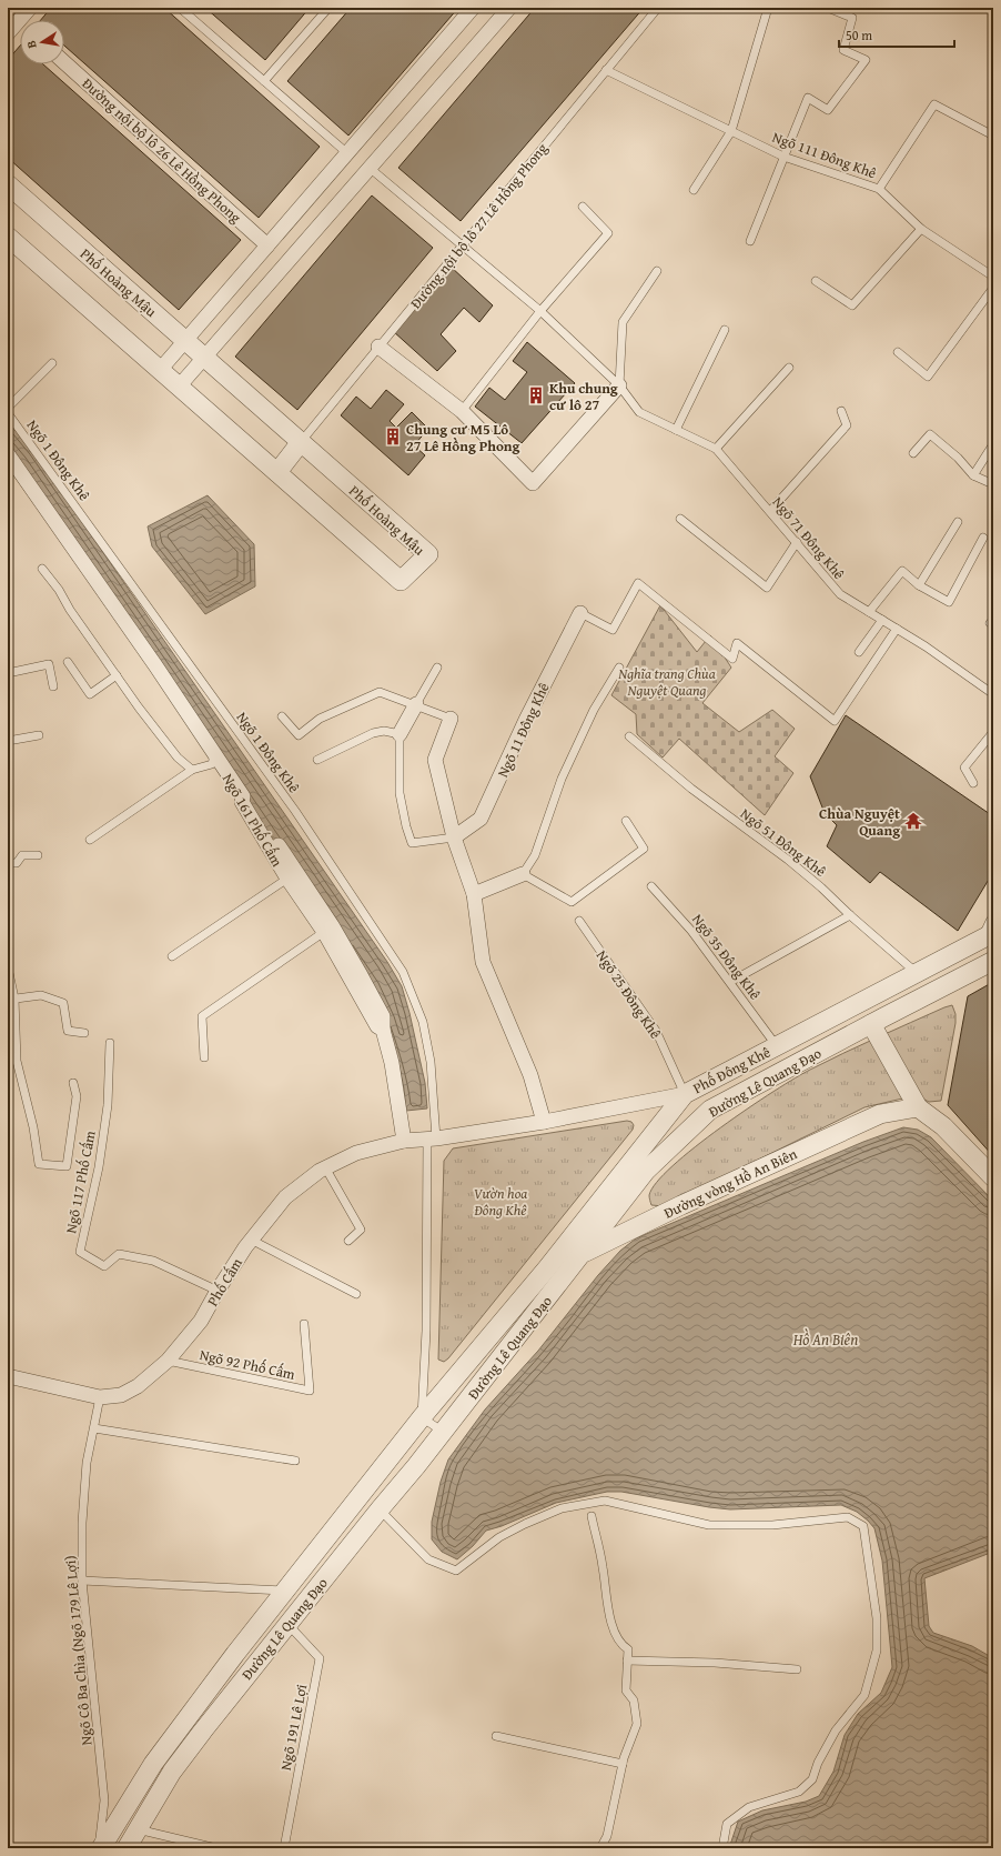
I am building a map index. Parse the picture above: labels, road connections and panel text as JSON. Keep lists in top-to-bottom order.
{
  "streets": {
    "street": [
      "Đường nội bộ lô 26 Lê Hồng Phong",
      "Phố Hoàng Mậu",
      "Ngõ 11 Đông Khê",
      "Ngõ 161 Phố Cấm",
      "Phố Đông Khê",
      "Đường Lê Quang Đạo",
      "Đường vòng Hồ An Biên",
      "Phố Cấm"
    ],
    "lane": [
      "Ngõ 111 Đông Khê",
      "Đường nội bộ lô 27 Lê Hồng Phong",
      "Ngõ 1 Đông Khê",
      "Ngõ 71 Đông Khê",
      "Ngõ 51 Đông Khê",
      "Ngõ 35 Đông Khê",
      "Ngõ 25 Đông Khê",
      "Ngõ 117 Phố Cấm",
      "Ngõ 92 Phố Cấm",
      "Ngõ Cô Ba Chìa (Ngõ 179 Lê Lợi)",
      "Ngõ 191 Lê Lợi"
    ]
  },
  "crossings": [
    ["Ngõ 111 Đông Khê", "Đường nội bộ lô 27 Lê Hồng Phong"],
    ["Đường nội bộ lô 27 Lê Hồng Phong", "Phố Hoàng Mậu"],
    ["Đường nội bộ lô 27 Lê Hồng Phong", "Ngõ 71 Đông Khê"],
    ["Ngõ 1 Đông Khê", "Phố Đông Khê"],
    ["Ngõ 1 Đông Khê", "Đường Lê Quang Đạo"],
    ["Ngõ 1 Đông Khê", "Phố Cấm"],
    ["Ngõ 51 Đông Khê", "Phố Đông Khê"],
    ["Ngõ 35 Đông Khê", "Phố Đông Khê"],
    ["Ngõ 25 Đông Khê", "Phố Đông Khê"],
    ["Ngõ 25 Đông Khê", "Đường Lê Quang Đạo"],
    ["Phố Đông Khê", "Đường Lê Quang Đạo"],
    ["Phố Đông Khê", "Phố Cấm"],
    ["Đường Lê Quang Đạo", "Đường vòng Hồ An Biên"],
    ["Đường Lê Quang Đạo", "Ngõ Cô Ba Chìa (Ngõ 179 Lê Lợi)"],
    ["Đường Lê Quang Đạo", "Ngõ 191 Lê Lợi"],
    ["Ngõ 117 Phố Cấm", "Phố Cấm"],
    ["Phố Cấm", "Ngõ 92 Phố Cấm"],
    ["Phố Cấm", "Ngõ Cô Ba Chìa (Ngõ 179 Lê Lợi)"]
  ],
  "water": ["Hồ An Biên"],
  "parks": ["Nghĩa trang Chùa Nguyệt Quang", "Vườn hoa Đông Khê"],
  "places": {
    "building": ["Khu chung cư lô 27", "Chung cư M5 Lô 27 Lê Hồng Phong"],
    "temple": ["Chùa Nguyệt Quang"]
  },
  "scale_bar": "50 m",
  "north": "left"
}
